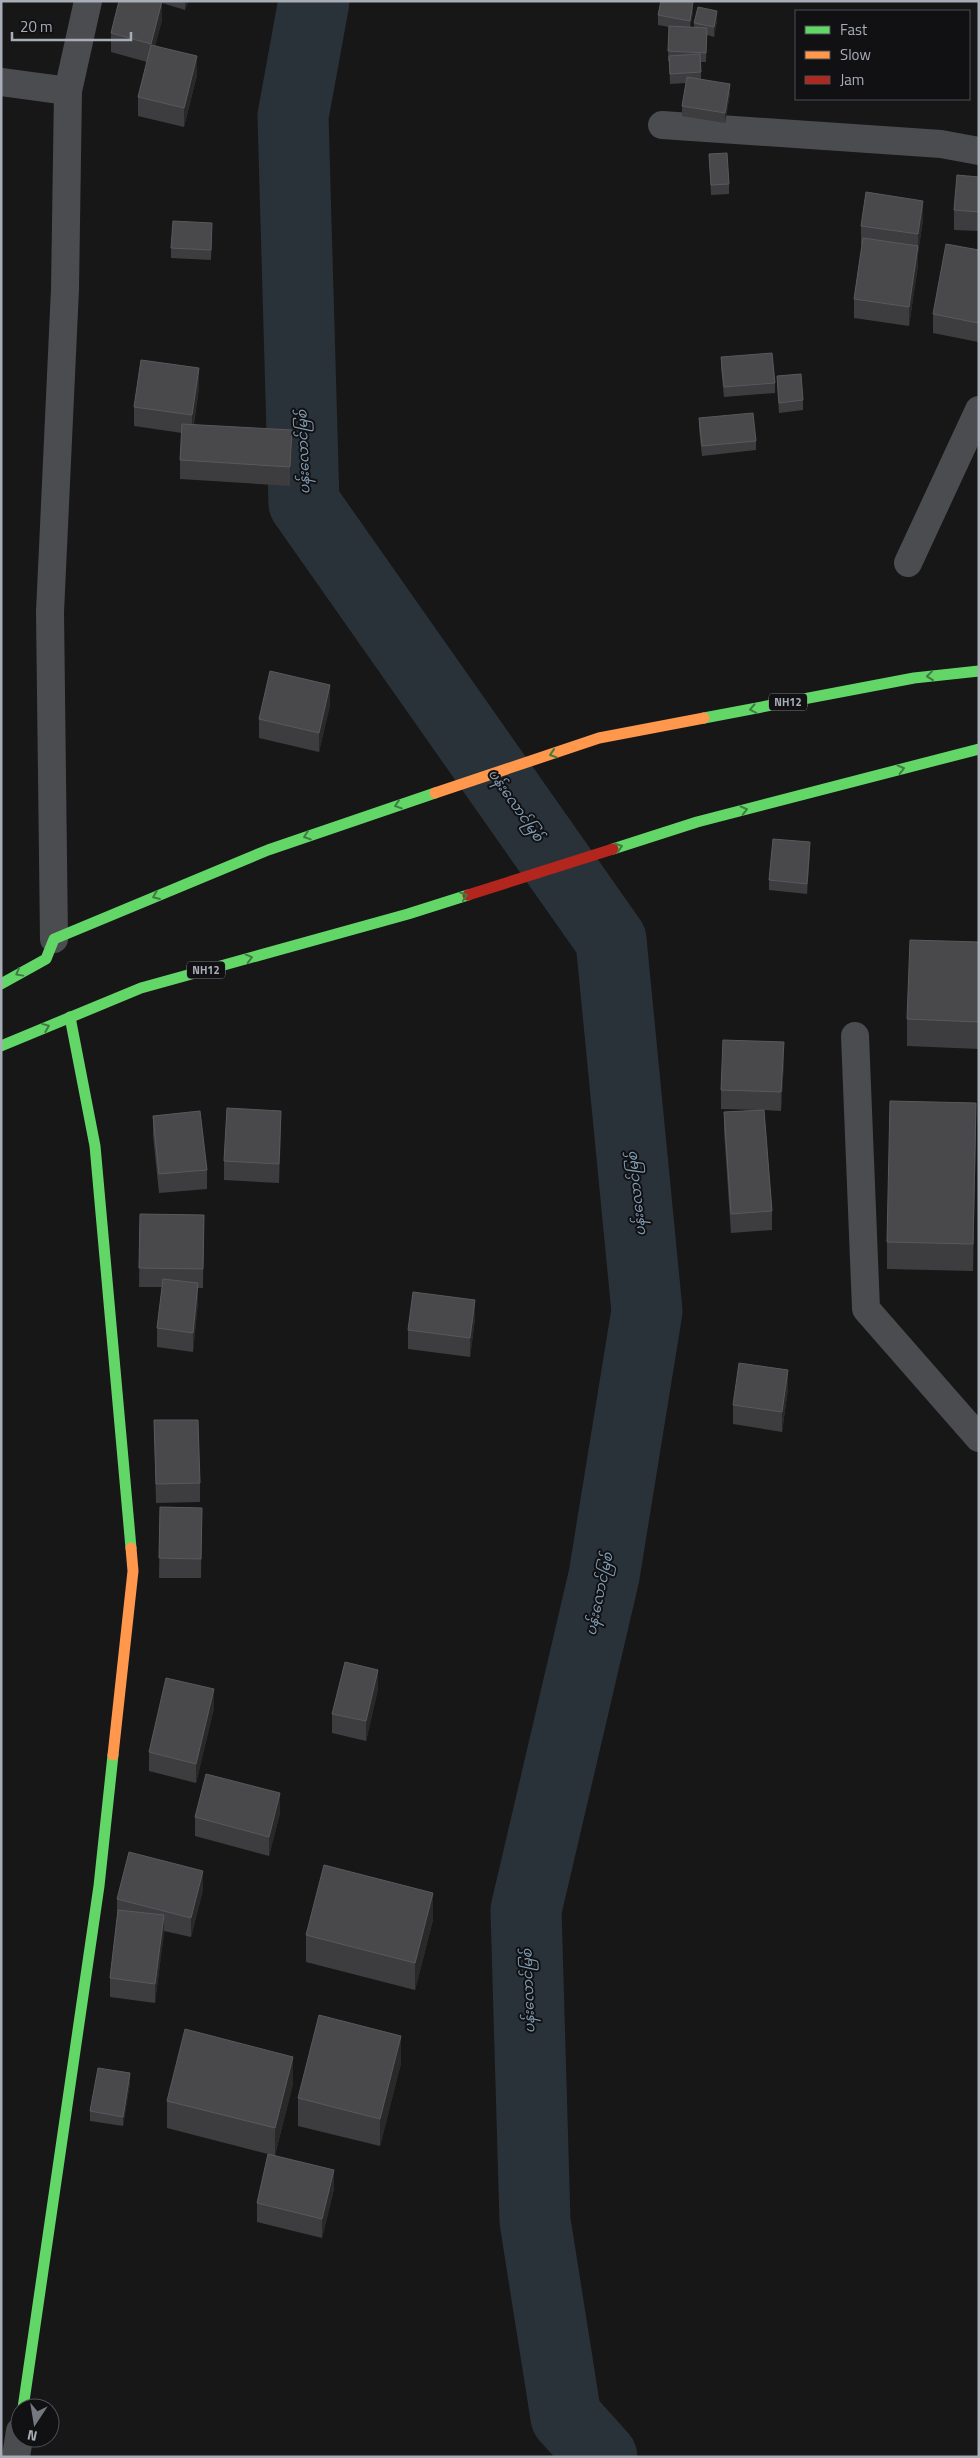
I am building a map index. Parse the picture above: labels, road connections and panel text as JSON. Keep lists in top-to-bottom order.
{
  "streets": {
    "main road": ["NH12"]
  },
  "water": ["ပန်းလောင်မြစ်"],
  "legend": ["Fast", "Slow", "Jam"],
  "scale_bar": "20 m",
  "north": "bottom"
}
